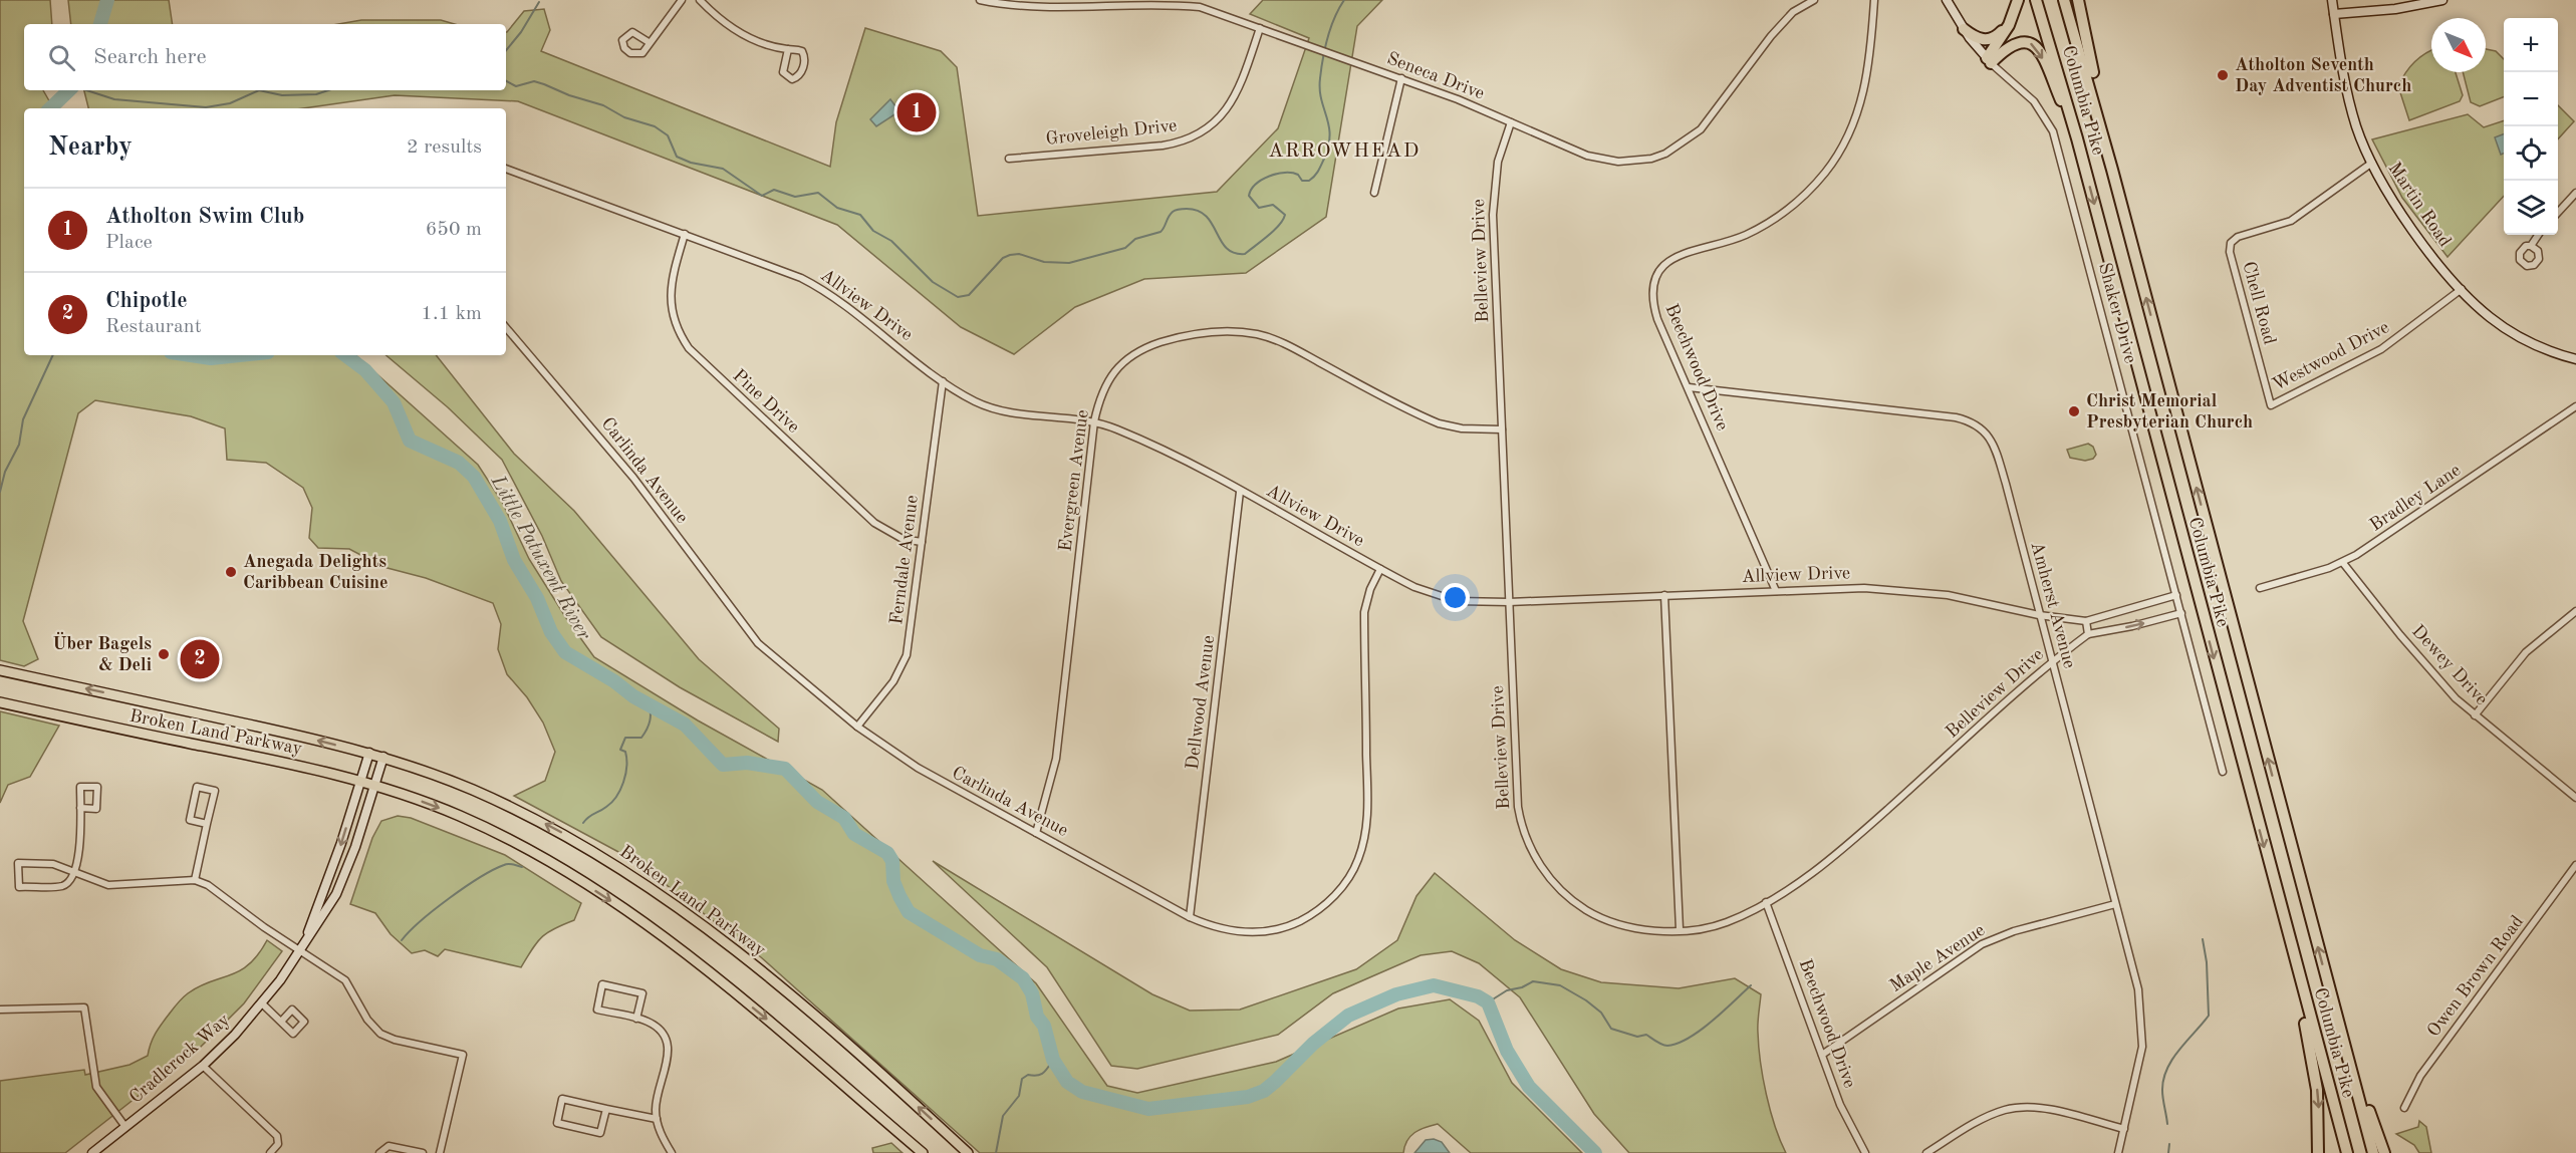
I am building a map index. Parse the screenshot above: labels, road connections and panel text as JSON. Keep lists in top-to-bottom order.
{
  "streets": {
    "highway": ["Columbia Pike"],
    "main road": ["Broken Land Parkway"],
    "street": [
      "Seneca Drive",
      "Groveleigh Drive",
      "Martin Road",
      "Belleview Drive",
      "Chell Road",
      "Allview Drive",
      "Shaker Drive",
      "Westwood Drive",
      "Beechwood Drive",
      "Pine Drive",
      "Carlinda Avenue",
      "Evergreen Avenue",
      "Bradley Lane",
      "Ferndale Avenue",
      "Amherst Avenue",
      "Dewey Drive",
      "Dellwood Avenue",
      "Maple Avenue",
      "Owen Brown Road",
      "Cradlerock Way"
    ]
  },
  "crossings": [
    ["Seneca Drive", "Groveleigh Drive"],
    ["Seneca Drive", "Belleview Drive"],
    ["Martin Road", "Chell Road"],
    ["Martin Road", "Westwood Drive"],
    ["Belleview Drive", "Allview Drive"],
    ["Belleview Drive", "Beechwood Drive"],
    ["Belleview Drive", "Evergreen Avenue"],
    ["Belleview Drive", "Amherst Avenue"],
    ["Chell Road", "Westwood Drive"],
    ["Allview Drive", "Shaker Drive"],
    ["Allview Drive", "Beechwood Drive"],
    ["Allview Drive", "Pine Drive"],
    ["Allview Drive", "Carlinda Avenue"],
    ["Allview Drive", "Evergreen Avenue"],
    ["Allview Drive", "Ferndale Avenue"],
    ["Allview Drive", "Amherst Avenue"],
    ["Allview Drive", "Dellwood Avenue"],
    ["Beechwood Drive", "Amherst Avenue"],
    ["Beechwood Drive", "Maple Avenue"],
    ["Pine Drive", "Ferndale Avenue"],
    ["Carlinda Avenue", "Evergreen Avenue"],
    ["Carlinda Avenue", "Ferndale Avenue"],
    ["Carlinda Avenue", "Dellwood Avenue"],
    ["Bradley Lane", "Dewey Drive"],
    ["Amherst Avenue", "Maple Avenue"],
    ["Broken Land Parkway", "Cradlerock Way"]
  ],
  "districts": ["ARROWHEAD"],
  "water": ["Little Patuxent River"],
  "places": [
    "Atholton Seventh Day Adventist Church",
    "Christ Memorial Presbyterian Church",
    "Anegada Delights Caribbean Cuisine",
    "Über Bagels & Deli"
  ],
  "north": "bottom right",
  "page": {
    "map_buttons": ["+", "−"],
    "search": "Search here",
    "pins": ["1", "2"],
    "heading": ["Nearby", "2 results"],
    "list": [
      {
        "mark": "1",
        "name": "Atholton Swim Club",
        "note": "Place",
        "value": "650 m"
      },
      {
        "mark": "2",
        "name": "Chipotle",
        "note": "Restaurant",
        "value": "1.1 km"
      }
    ]
  }
}
